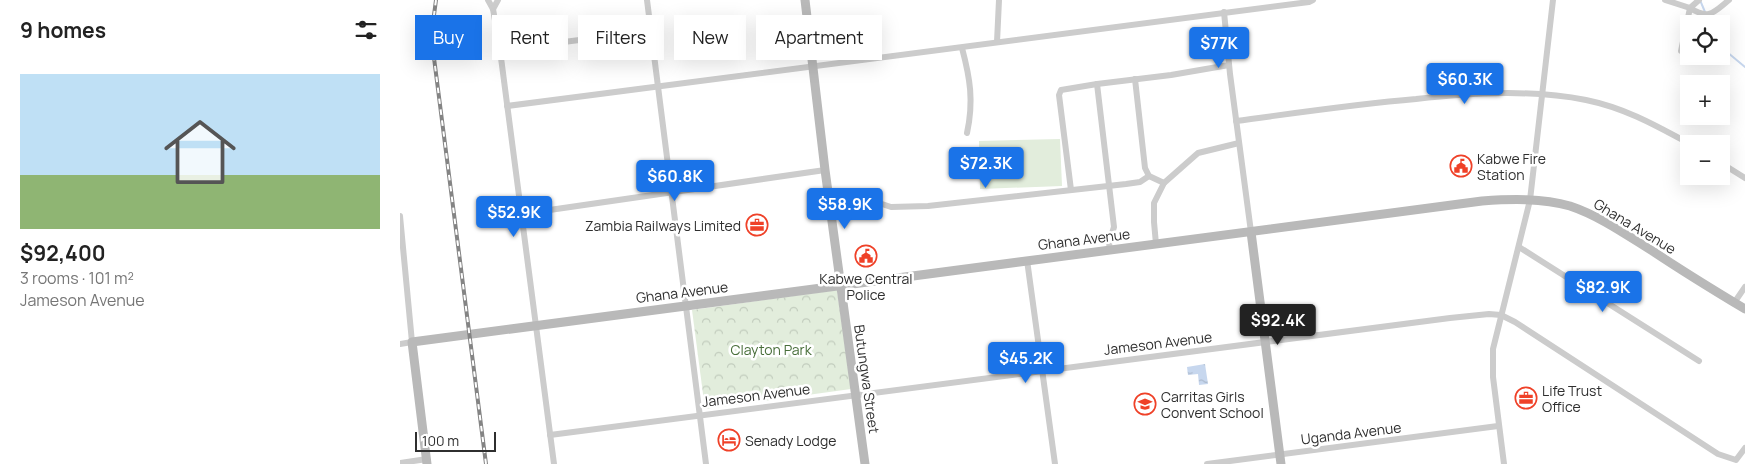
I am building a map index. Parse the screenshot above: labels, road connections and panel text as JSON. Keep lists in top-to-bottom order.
{
  "streets": {
    "main road": ["Ghana Avenue", "Butungwa Street"],
    "street": ["Jameson Avenue", "Uganda Avenue"]
  },
  "crossings": [
    ["Ghana Avenue", "Butungwa Street"],
    ["Jameson Avenue", "Butungwa Street"]
  ],
  "parks": ["Clayton Park"],
  "places": {
    "public building": ["Kabwe Fire Station", "Kabwe Central Police"],
    "office": ["Zambia Railways Limited", "Life Trust Office"],
    "school or university": ["Carritas Girls Convent School"],
    "hotel": ["Senady Lodge"]
  },
  "scale_bar": "100 m",
  "page": {
    "heading": "9 homes",
    "map_buttons": ["+", "−"],
    "chip": [
      "Buy",
      "Rent",
      "Filters",
      "New",
      "Apartment"
    ],
    "price": [
      "$77K",
      "$60.3K",
      "$72.3K",
      "$60.8K",
      "$58.9K",
      "$52.9K",
      "$82.9K",
      "$92.4K",
      "$45.2K"
    ],
    "list": [
      {
        "name": "$92,400",
        "note": "3 rooms · 101 m² · Jameson Avenue"
      }
    ],
    "scale": "100 m"
  }
}
